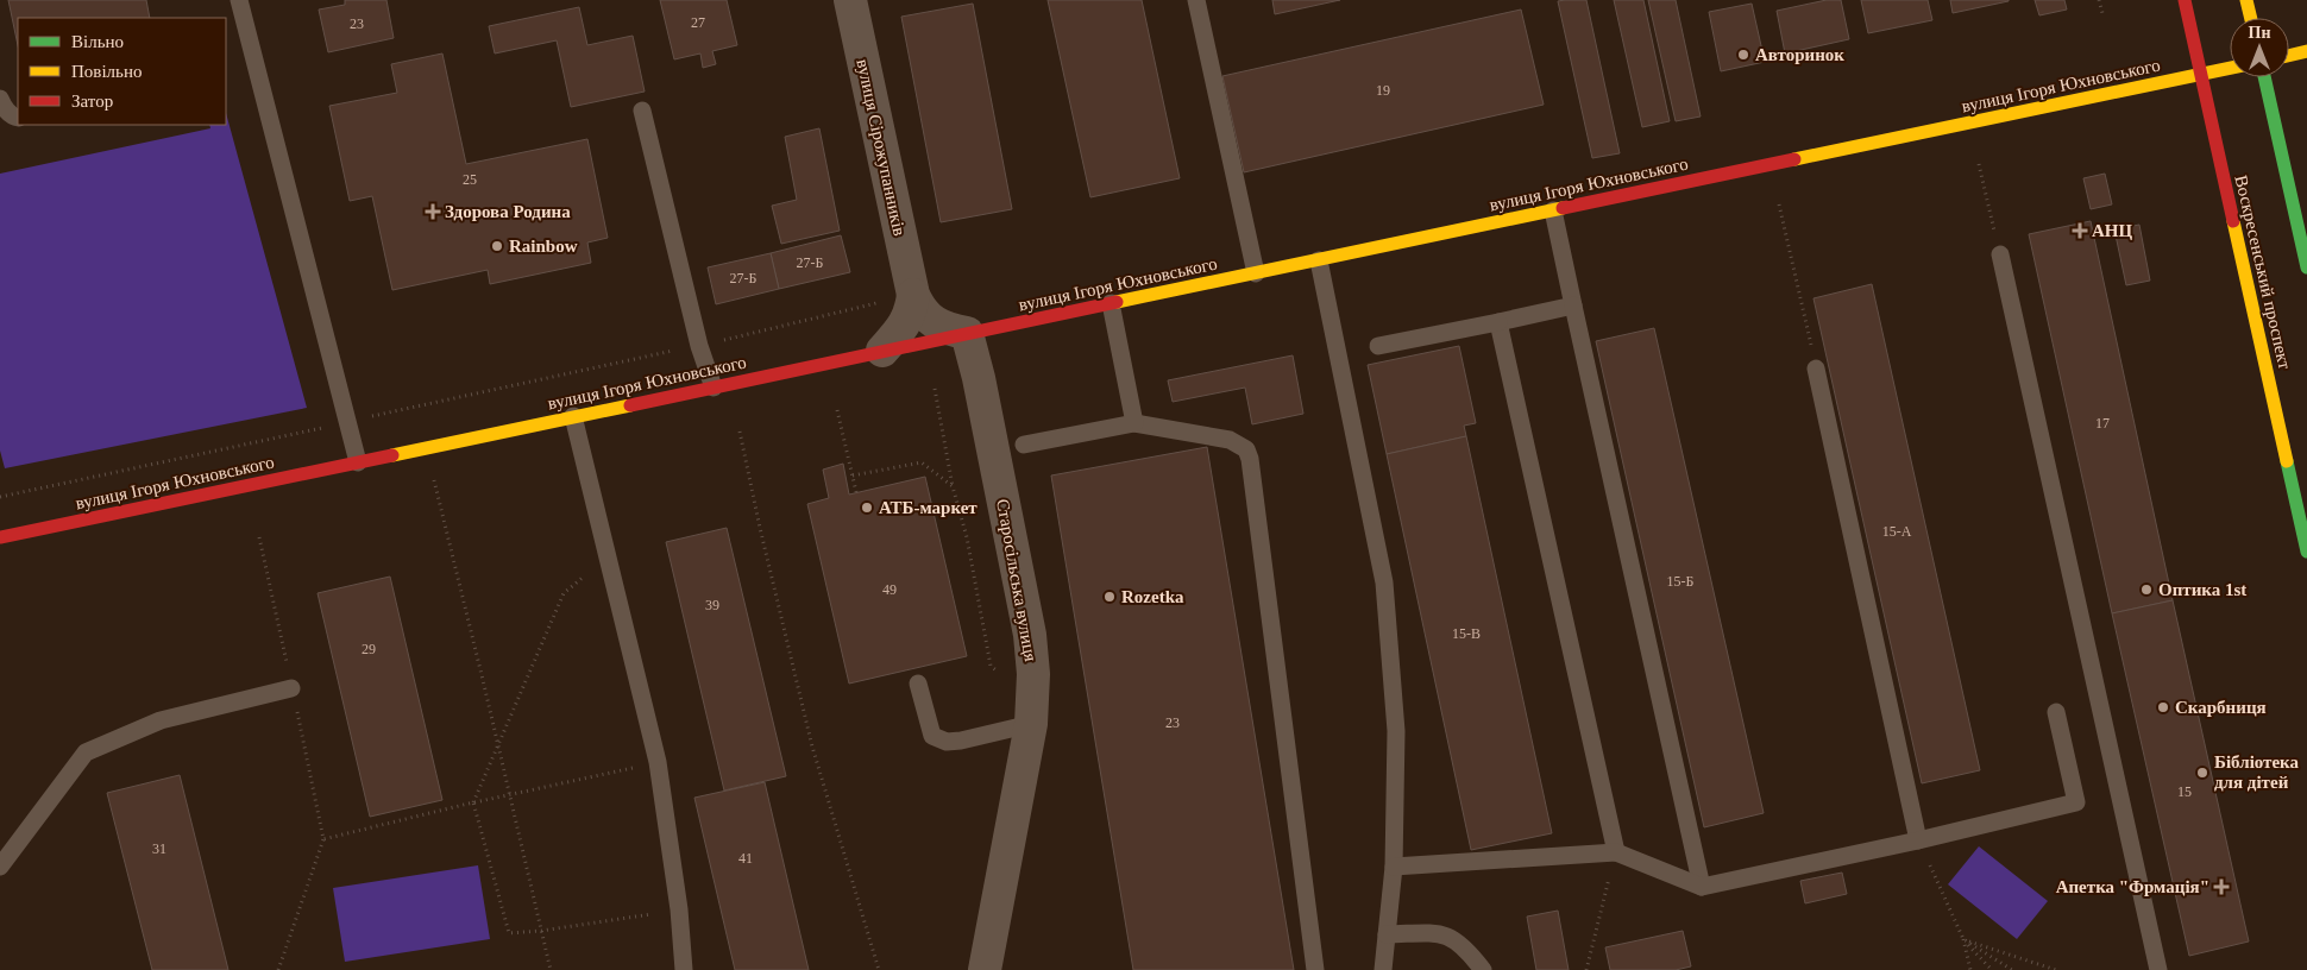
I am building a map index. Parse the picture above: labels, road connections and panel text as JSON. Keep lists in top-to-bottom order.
{
  "streets": {
    "street": [
      "вулиця Ігоря Юхновського",
      "вулиця Сірожупанників",
      "Воскресенський проспект",
      "Старосільська вулиця"
    ]
  },
  "crossings": [
    ["вулиця Ігоря Юхновського", "вулиця Сірожупанників"],
    ["вулиця Ігоря Юхновського", "Воскресенський проспект"],
    ["вулиця Ігоря Юхновського", "Старосільська вулиця"],
    ["вулиця Сірожупанників", "Старосільська вулиця"]
  ],
  "places": {
    "other": [
      "Авторинок",
      "Rainbow",
      "АТБ-маркет",
      "Оптика 1st",
      "Rozetka",
      "Скарбниця",
      "Бібліотека для дітей"
    ],
    "health": ["Здорова Родина", "АНЦ", "Апетка \"Фрмація\""]
  },
  "house_numbers": [
    "27",
    "23",
    "19",
    "25",
    "27-Б",
    "27-Б",
    "17",
    "15-А",
    "15-Б",
    "49",
    "39",
    "15-В",
    "29",
    "23",
    "15",
    "31",
    "41"
  ],
  "legend": ["Вільно", "Повільно", "Затор"],
  "north": "top"
}
